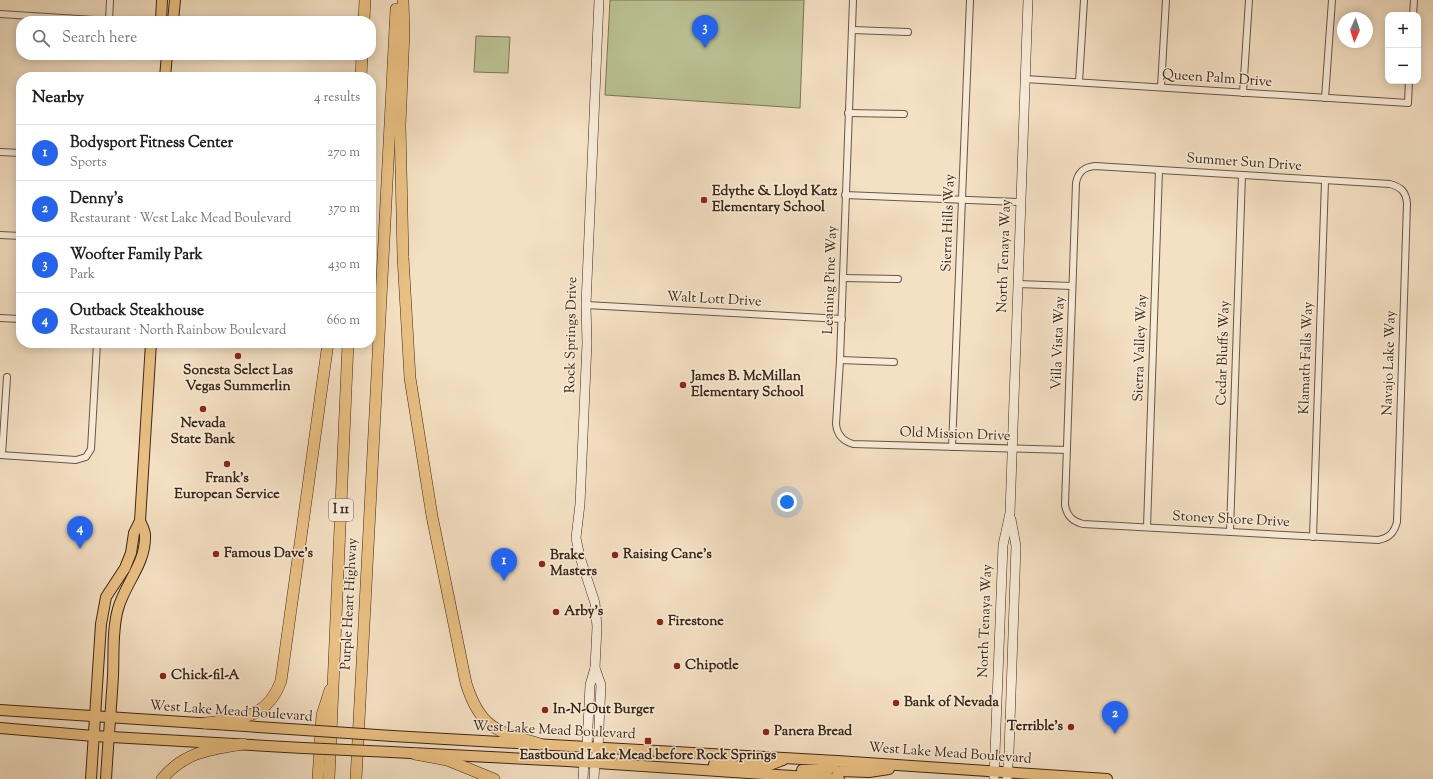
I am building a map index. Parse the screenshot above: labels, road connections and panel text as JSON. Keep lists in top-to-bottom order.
{
  "streets": {
    "highway": ["I 11", "Purple Heart Highway"],
    "main road": ["North Tenaya Way", "Rock Springs Drive", "West Lake Mead Boulevard"],
    "street": [
      "Queen Palm Drive",
      "Summer Sun Drive",
      "Sierra Hills Way",
      "Leaning Pine Way",
      "Walt Lott Drive",
      "Villa Vista Way",
      "Sierra Valley Way",
      "Cedar Bluffs Way",
      "Klamath Falls Way",
      "Navajo Lake Way",
      "Old Mission Drive",
      "Stoney Shore Drive"
    ]
  },
  "crossings": [
    ["Queen Palm Drive", "North Tenaya Way"],
    ["Summer Sun Drive", "Villa Vista Way"],
    ["Summer Sun Drive", "Sierra Valley Way"],
    ["Summer Sun Drive", "Cedar Bluffs Way"],
    ["Summer Sun Drive", "Klamath Falls Way"],
    ["Summer Sun Drive", "Navajo Lake Way"],
    ["Sierra Hills Way", "Old Mission Drive"],
    ["North Tenaya Way", "Old Mission Drive"],
    ["North Tenaya Way", "West Lake Mead Boulevard"],
    ["Leaning Pine Way", "Walt Lott Drive"],
    ["Leaning Pine Way", "Old Mission Drive"],
    ["Walt Lott Drive", "Rock Springs Drive"],
    ["Rock Springs Drive", "West Lake Mead Boulevard"],
    ["Villa Vista Way", "Old Mission Drive"],
    ["Villa Vista Way", "Stoney Shore Drive"],
    ["Sierra Valley Way", "Stoney Shore Drive"],
    ["Cedar Bluffs Way", "Stoney Shore Drive"],
    ["Klamath Falls Way", "Stoney Shore Drive"],
    ["Navajo Lake Way", "Stoney Shore Drive"]
  ],
  "places": {
    "other": [
      "Edythe & Lloyd Katz Elementary School",
      "Sonesta Select Las Vegas Summerlin",
      "James B. McMillan Elementary School",
      "Nevada State Bank",
      "Frank's European Service",
      "Famous Dave's",
      "Raising Cane's",
      "Brake Masters",
      "Arby's",
      "Firestone",
      "Chipotle",
      "Chick-fil-A",
      "Bank of Nevada",
      "In-N-Out Burger",
      "Terrible's",
      "Panera Bread"
    ],
    "transit": ["Eastbound Lake Mead before Rock Springs"]
  },
  "north": "bottom",
  "page": {
    "map_buttons": ["+", "−"],
    "pins": [
      "3",
      "4",
      "1",
      "2"
    ],
    "search": "Search here",
    "heading": ["Nearby", "4 results"],
    "list": [
      {
        "mark": "1",
        "name": "Bodysport Fitness Center",
        "note": "Sports",
        "value": "270 m"
      },
      {
        "mark": "2",
        "name": "Denny's",
        "note": "Restaurant · West Lake Mead Boulevard",
        "value": "370 m"
      },
      {
        "mark": "3",
        "name": "Woofter Family Park",
        "note": "Park",
        "value": "430 m"
      },
      {
        "mark": "4",
        "name": "Outback Steakhouse",
        "note": "Restaurant · North Rainbow Boulevard",
        "value": "660 m"
      }
    ]
  }
}
